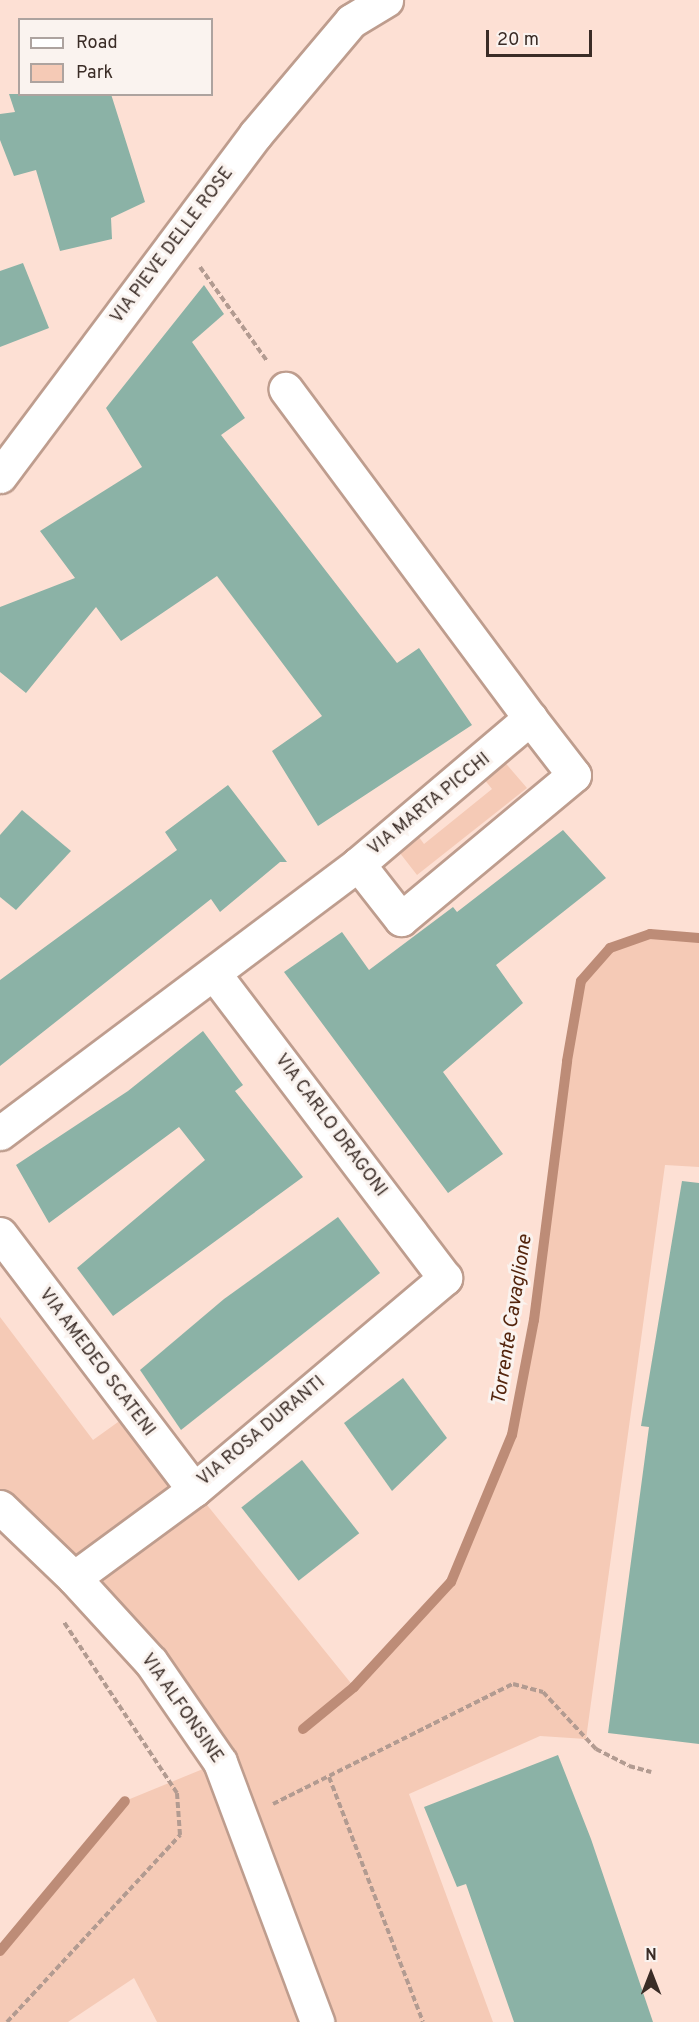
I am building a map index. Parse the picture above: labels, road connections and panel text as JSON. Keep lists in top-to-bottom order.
{
  "streets": {
    "street": [
      "VIA PIEVE DELLE ROSE",
      "VIA MARTA PICCHI",
      "VIA CARLO DRAGONI",
      "VIA AMEDEO SCATENI",
      "VIA ROSA DURANTI",
      "VIA ALFONSINE"
    ]
  },
  "crossings": [
    ["VIA MARTA PICCHI", "VIA CARLO DRAGONI"],
    ["VIA CARLO DRAGONI", "VIA ROSA DURANTI"],
    ["VIA AMEDEO SCATENI", "VIA ROSA DURANTI"],
    ["VIA ROSA DURANTI", "VIA ALFONSINE"]
  ],
  "water": ["Torrente Cavaglione"],
  "legend": ["Road", "Park"],
  "scale_bar": "20 m",
  "north": "top"
}
